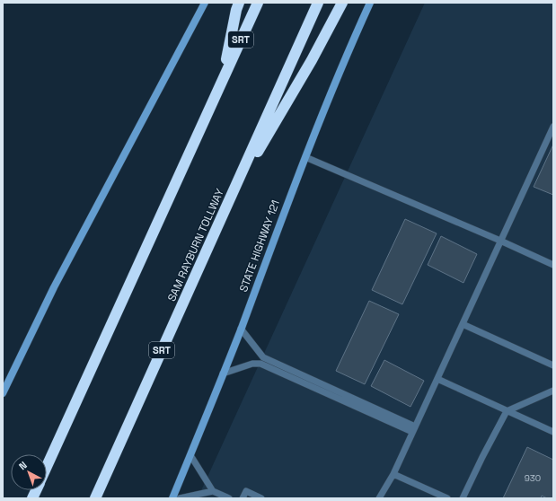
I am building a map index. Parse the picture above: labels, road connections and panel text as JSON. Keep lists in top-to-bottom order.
{
  "streets": {
    "highway": ["SRT", "SAM RAYBURN TOLLWAY"],
    "main road": ["STATE HIGHWAY 121"]
  },
  "house_numbers": ["930"],
  "north": "top left"
}
